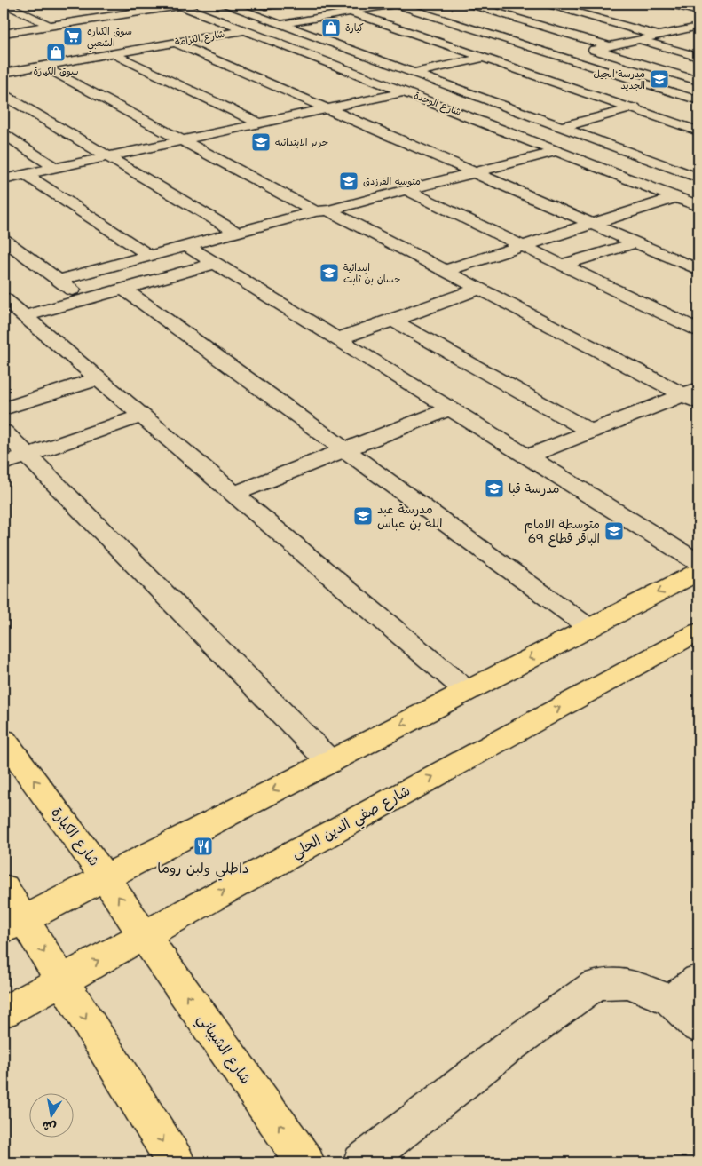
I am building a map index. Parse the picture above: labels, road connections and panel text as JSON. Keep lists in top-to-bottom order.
{
  "streets": {
    "main road": ["شارع صفي الدين الحلي", "شارع الكيارة", "شارع الشيباني"],
    "street": ["شارع الكرامة", "شارع الوحدة"]
  },
  "crossings": [
    ["شارع الكرامة", "شارع الوحدة"],
    ["شارع صفي الدين الحلي", "شارع الكيارة"],
    ["شارع صفي الدين الحلي", "شارع الشيباني"],
    ["شارع الكيارة", "شارع الشيباني"]
  ],
  "places": {
    "shop": ["كيارة", "سوق الكيارة"],
    "supermarket": ["سوق الكيارة الشعبي"],
    "school or university": [
      "مدرسة الجيل الجديد",
      "جرير الابتدائية",
      "متوسة الفرزدق",
      "ابتدائية حسان بن ثابت",
      "مدرسة قبا",
      "مدرسة عبد الله بن عباس",
      "متوسطة الامام الباقر قطاع 69"
    ],
    "restaurant": ["داطلي ولبن روما"]
  },
  "north": "bottom"
}
